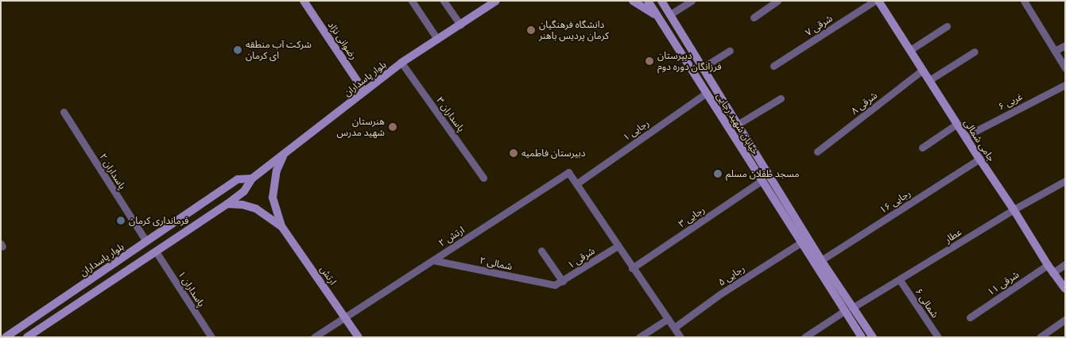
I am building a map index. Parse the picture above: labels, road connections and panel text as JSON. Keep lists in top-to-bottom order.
{
  "streets": {
    "main road": [
      "رضوانی نژاد",
      "بلوار پاسداران",
      "خیابان شهید رجایی",
      "جامی شمالی",
      "ارتش"
    ],
    "street": [
      "شرقی ۷",
      "غربی ۶",
      "شرقی ۸",
      "پاسداران ۳",
      "رجایی ۱",
      "پاسداران ۲",
      "رجایی ۱۶",
      "رجایی ۳",
      "عطار",
      "ارتش ۲",
      "شرقی ۱",
      "شمالی ۲",
      "رجایی ۵",
      "شرقی ۱۱",
      "پاسداران ۱",
      "شمالی ۶"
    ]
  },
  "crossings": [
    ["رضوانی نژاد", "بلوار پاسداران"],
    ["بلوار پاسداران", "پاسداران ۳"],
    ["بلوار پاسداران", "پاسداران ۲"],
    ["بلوار پاسداران", "پاسداران ۱"],
    ["غربی ۶", "جامی شمالی"],
    ["شرقی ۸", "جامی شمالی"],
    ["خیابان شهید رجایی", "رجایی ۱"],
    ["خیابان شهید رجایی", "رجایی ۱۶"],
    ["خیابان شهید رجایی", "رجایی ۳"],
    ["خیابان شهید رجایی", "عطار"],
    ["خیابان شهید رجایی", "رجایی ۵"],
    ["رجایی ۱", "ارتش ۲"],
    ["جامی شمالی", "رجایی ۱۶"],
    ["جامی شمالی", "عطار"],
    ["جامی شمالی", "شرقی ۱۱"],
    ["عطار", "شمالی ۶"],
    ["ارتش ۲", "شمالی ۲"],
    ["ارتش ۲", "ارتش"],
    ["شرقی ۱", "شمالی ۲"]
  ],
  "places": [
    "دانشگاه فرهنگیان کرمان پردیس باهنر",
    "شرکت آب منطقه ای کرمان",
    "دبیرستان فرزانگان دوره دوم",
    "هنرستان شهید مدرس",
    "دبیرستان فاطمیه",
    "مسجد طفلان مسلم",
    "فرمانداری کرمان"
  ]
}
